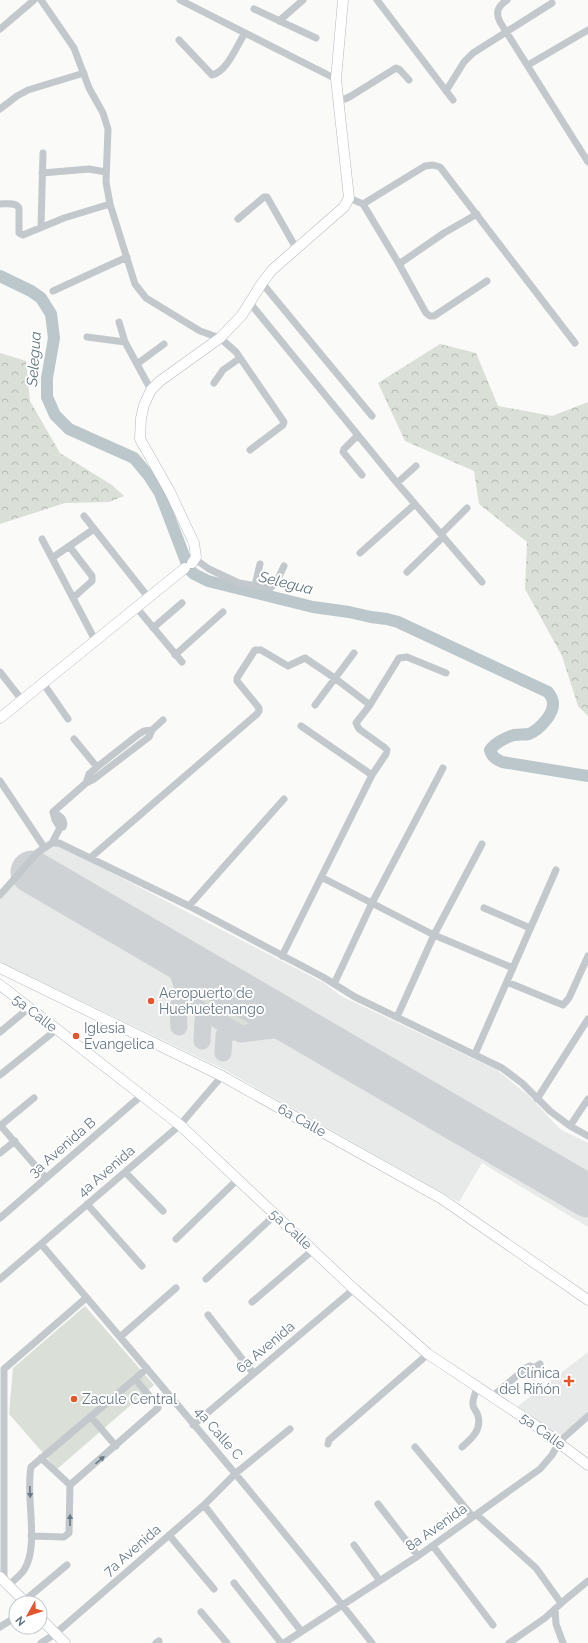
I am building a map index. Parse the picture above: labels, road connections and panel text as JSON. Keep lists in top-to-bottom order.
{
  "streets": {
    "street": [
      "5a Calle",
      "6a Calle",
      "3a Avenida B",
      "4a Avenida",
      "6a Avenida",
      "4a Calle C",
      "8a Avenida",
      "7a Avenida"
    ]
  },
  "crossings": [
    ["5a Calle", "3a Avenida B"],
    ["5a Calle", "4a Avenida"],
    ["5a Calle", "6a Avenida"],
    ["5a Calle", "8a Avenida"],
    ["6a Calle", "4a Avenida"],
    ["4a Avenida", "4a Calle C"],
    ["6a Avenida", "4a Calle C"],
    ["4a Calle C", "8a Avenida"],
    ["4a Calle C", "7a Avenida"]
  ],
  "water": ["Selegua"],
  "places": {
    "other": ["Aeropuerto de Huehuetenango", "Iglesia Evangelica", "Zacule Central"],
    "health": ["Clínica del Riñón"]
  },
  "north": "bottom left"
}
